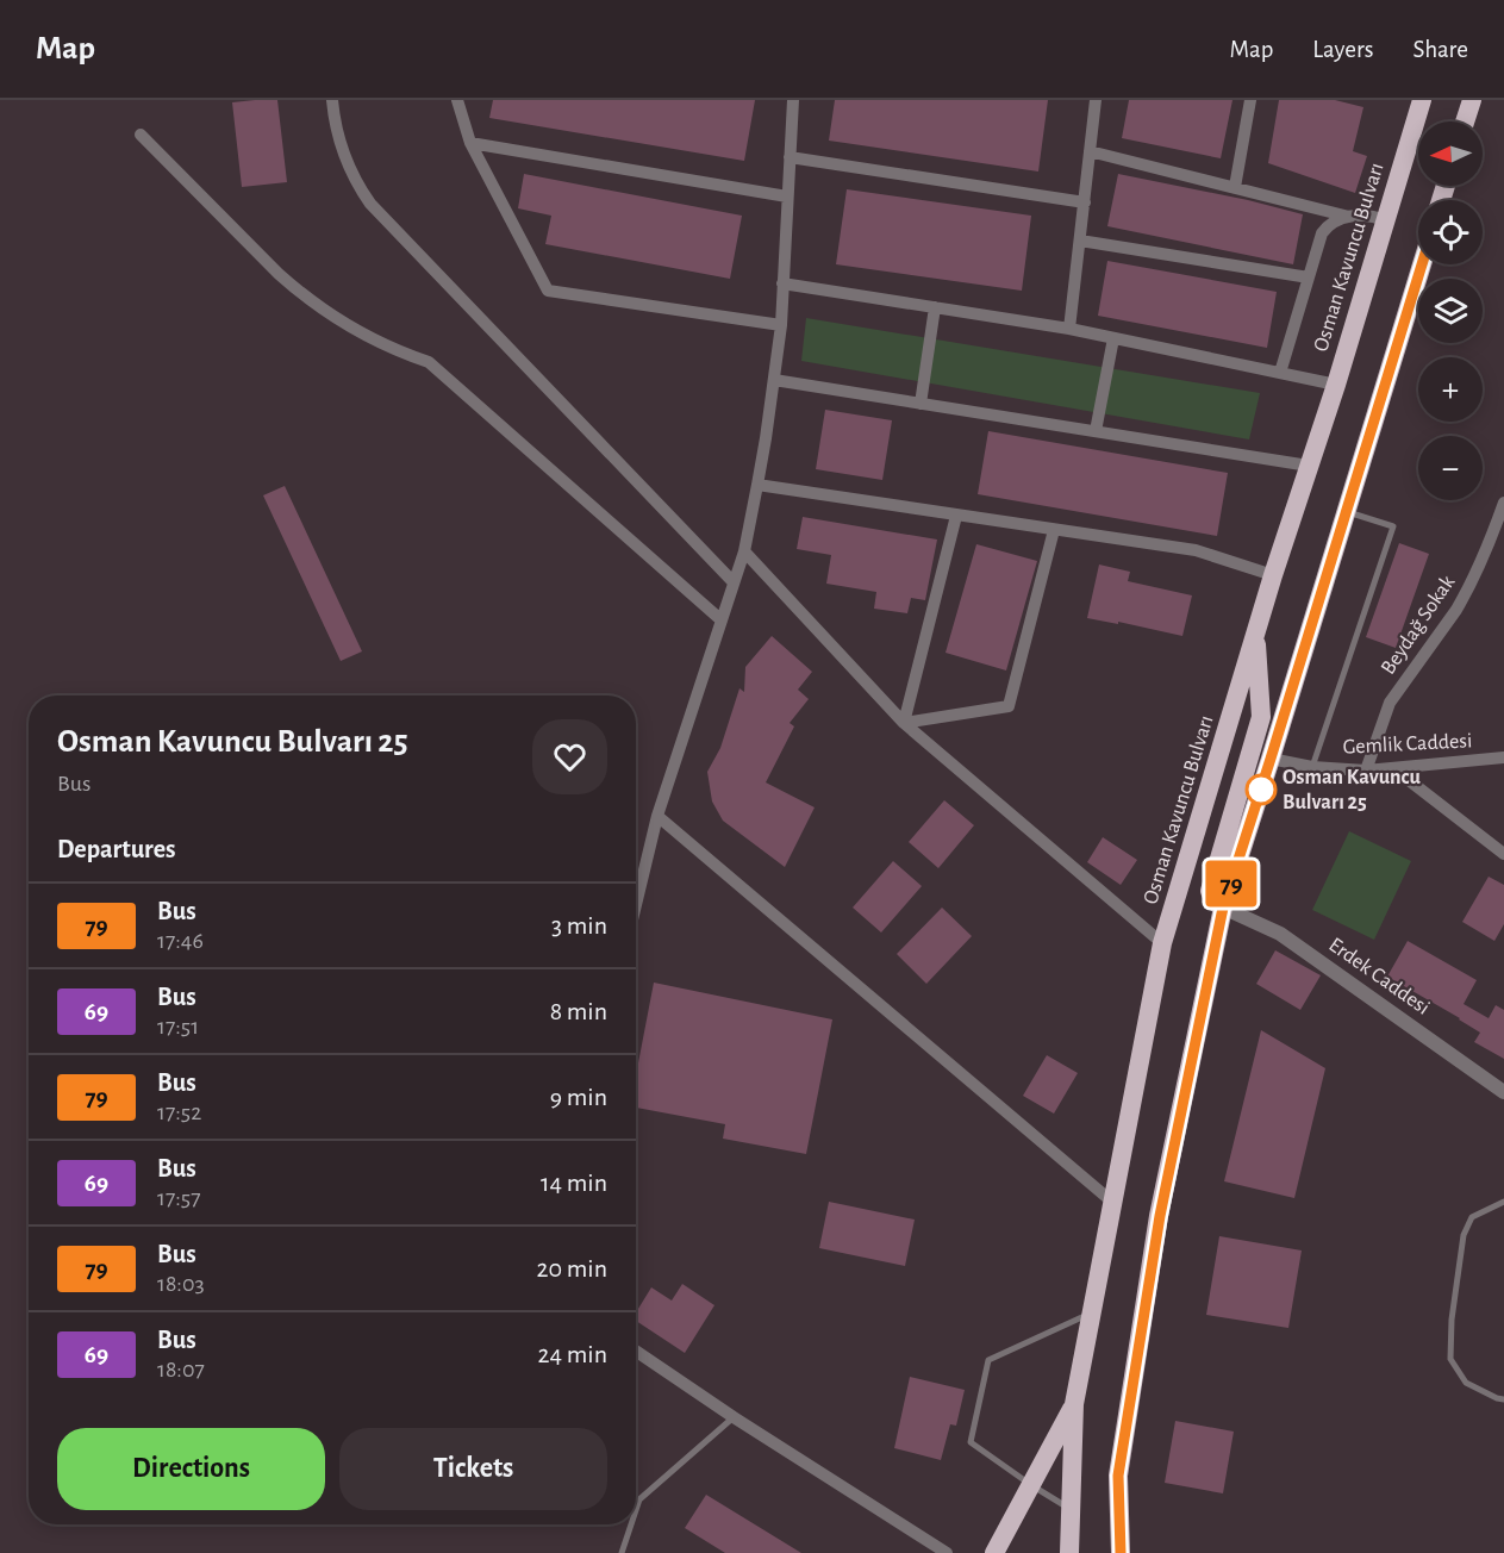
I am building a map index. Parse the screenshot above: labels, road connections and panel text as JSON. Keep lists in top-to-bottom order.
{
  "streets": {
    "highway": ["Osman Kavuncu Bulvarı"],
    "street": ["Beydağ Sokak", "Gemlik Caddesi", "Erdek Caddesi"]
  },
  "crossings": [
    ["Beydağ Sokak", "Gemlik Caddesi"]
  ],
  "places": ["Osman Kavuncu Bulvarı 25"],
  "lines": ["bus line 79"],
  "north": "left",
  "page": {
    "header": "Map",
    "nav": ["Map", "Layers", "Share"],
    "on_map": "79",
    "map_buttons": ["+", "−"],
    "heading": [
      ["Osman Kavuncu Bulvarı 25", "Bus"],
      "Departures"
    ],
    "list": [
      {
        "mark": "79",
        "name": "Bus",
        "note": "17:46",
        "value": "3 min"
      },
      {
        "mark": "69",
        "name": "Bus",
        "note": "17:51",
        "value": "8 min"
      },
      {
        "mark": "79",
        "name": "Bus",
        "note": "17:52",
        "value": "9 min"
      },
      {
        "mark": "69",
        "name": "Bus",
        "note": "17:57",
        "value": "14 min"
      },
      {
        "mark": "79",
        "name": "Bus",
        "note": "18:03",
        "value": "20 min"
      },
      {
        "mark": "69",
        "name": "Bus",
        "note": "18:07",
        "value": "24 min"
      }
    ],
    "buttons": ["Directions", "Tickets"]
  }
}
